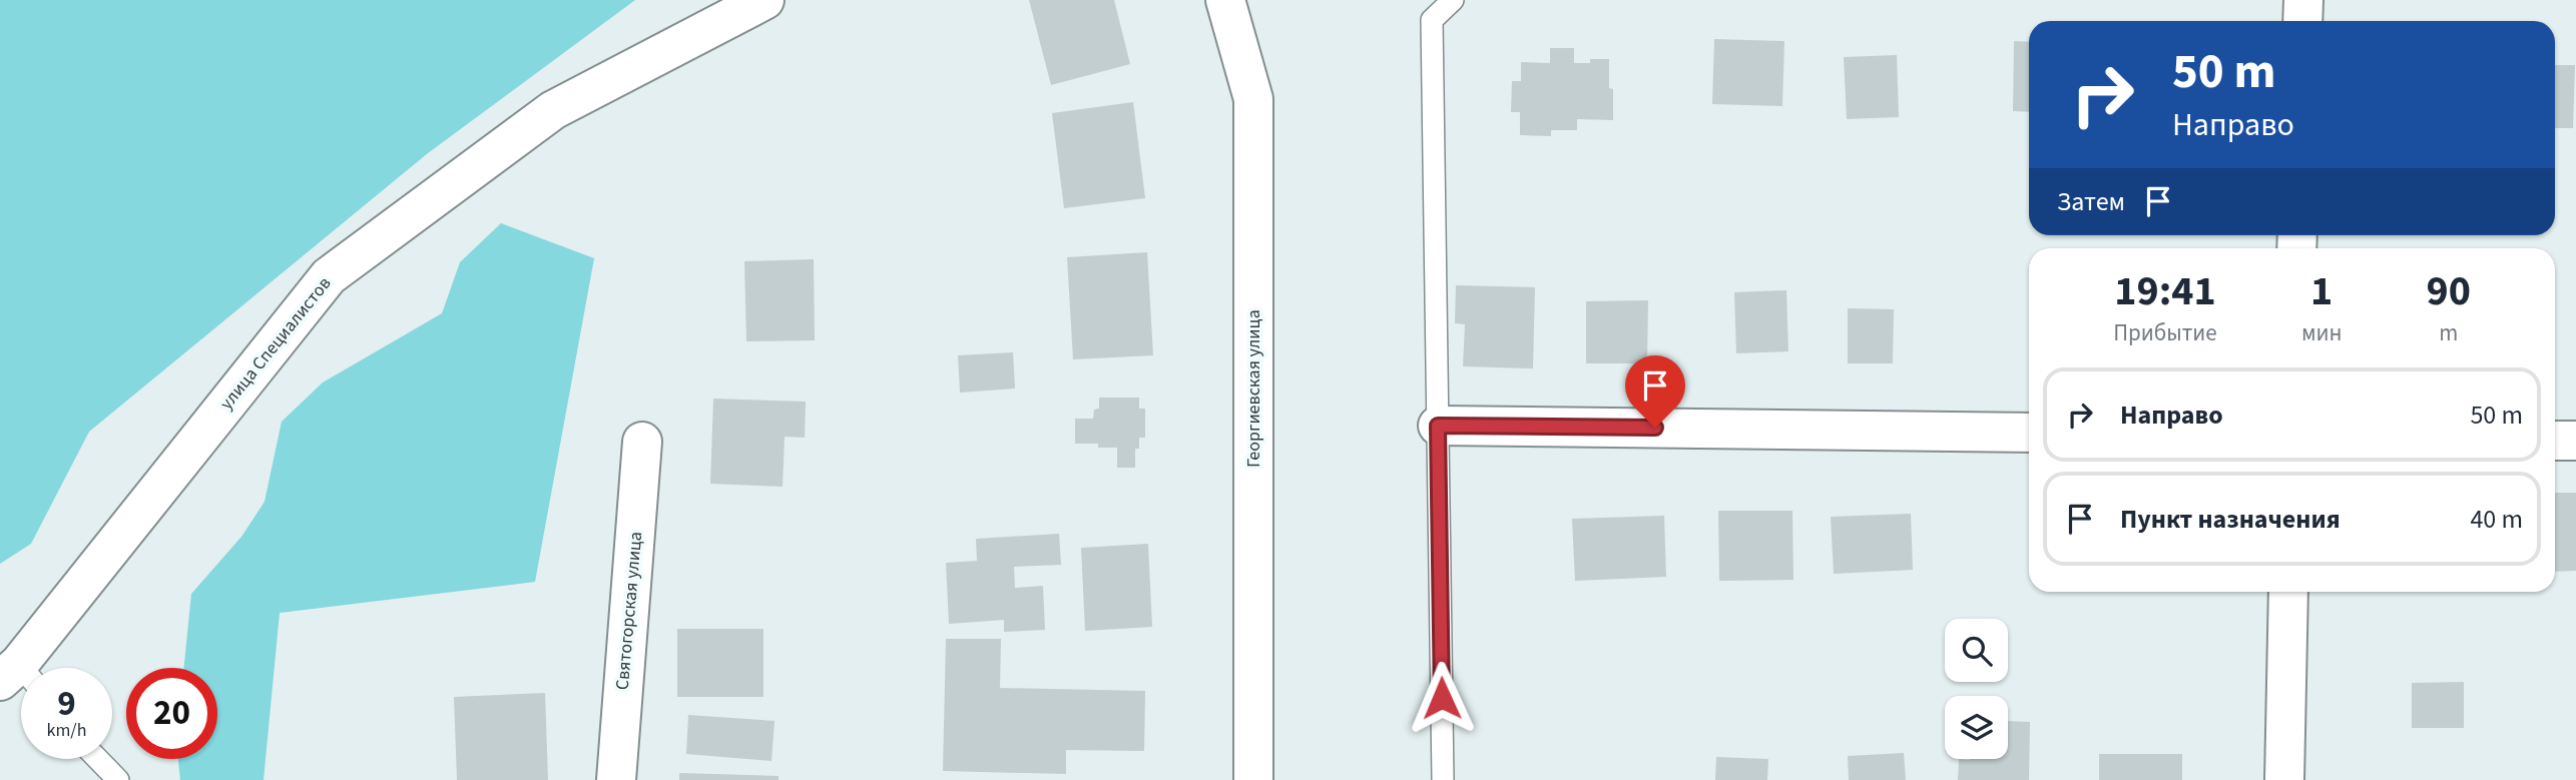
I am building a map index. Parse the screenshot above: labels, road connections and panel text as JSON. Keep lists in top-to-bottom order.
{
  "streets": {
    "street": ["улица Специалистов", "Георгиевская улица", "Святогорская улица"]
  },
  "page": {
    "turn": ["50 m", "Направо"],
    "then": "Затем",
    "eta": [
      "19:41",
      "Прибытие",
      "1",
      "мин",
      "90",
      "m"
    ],
    "list": [
      {
        "name": "Направо",
        "value": "50 m"
      },
      {
        "name": "Пункт назначения",
        "value": "40 m"
      }
    ],
    "speed": "9 km/h",
    "limit": "20"
  }
}
